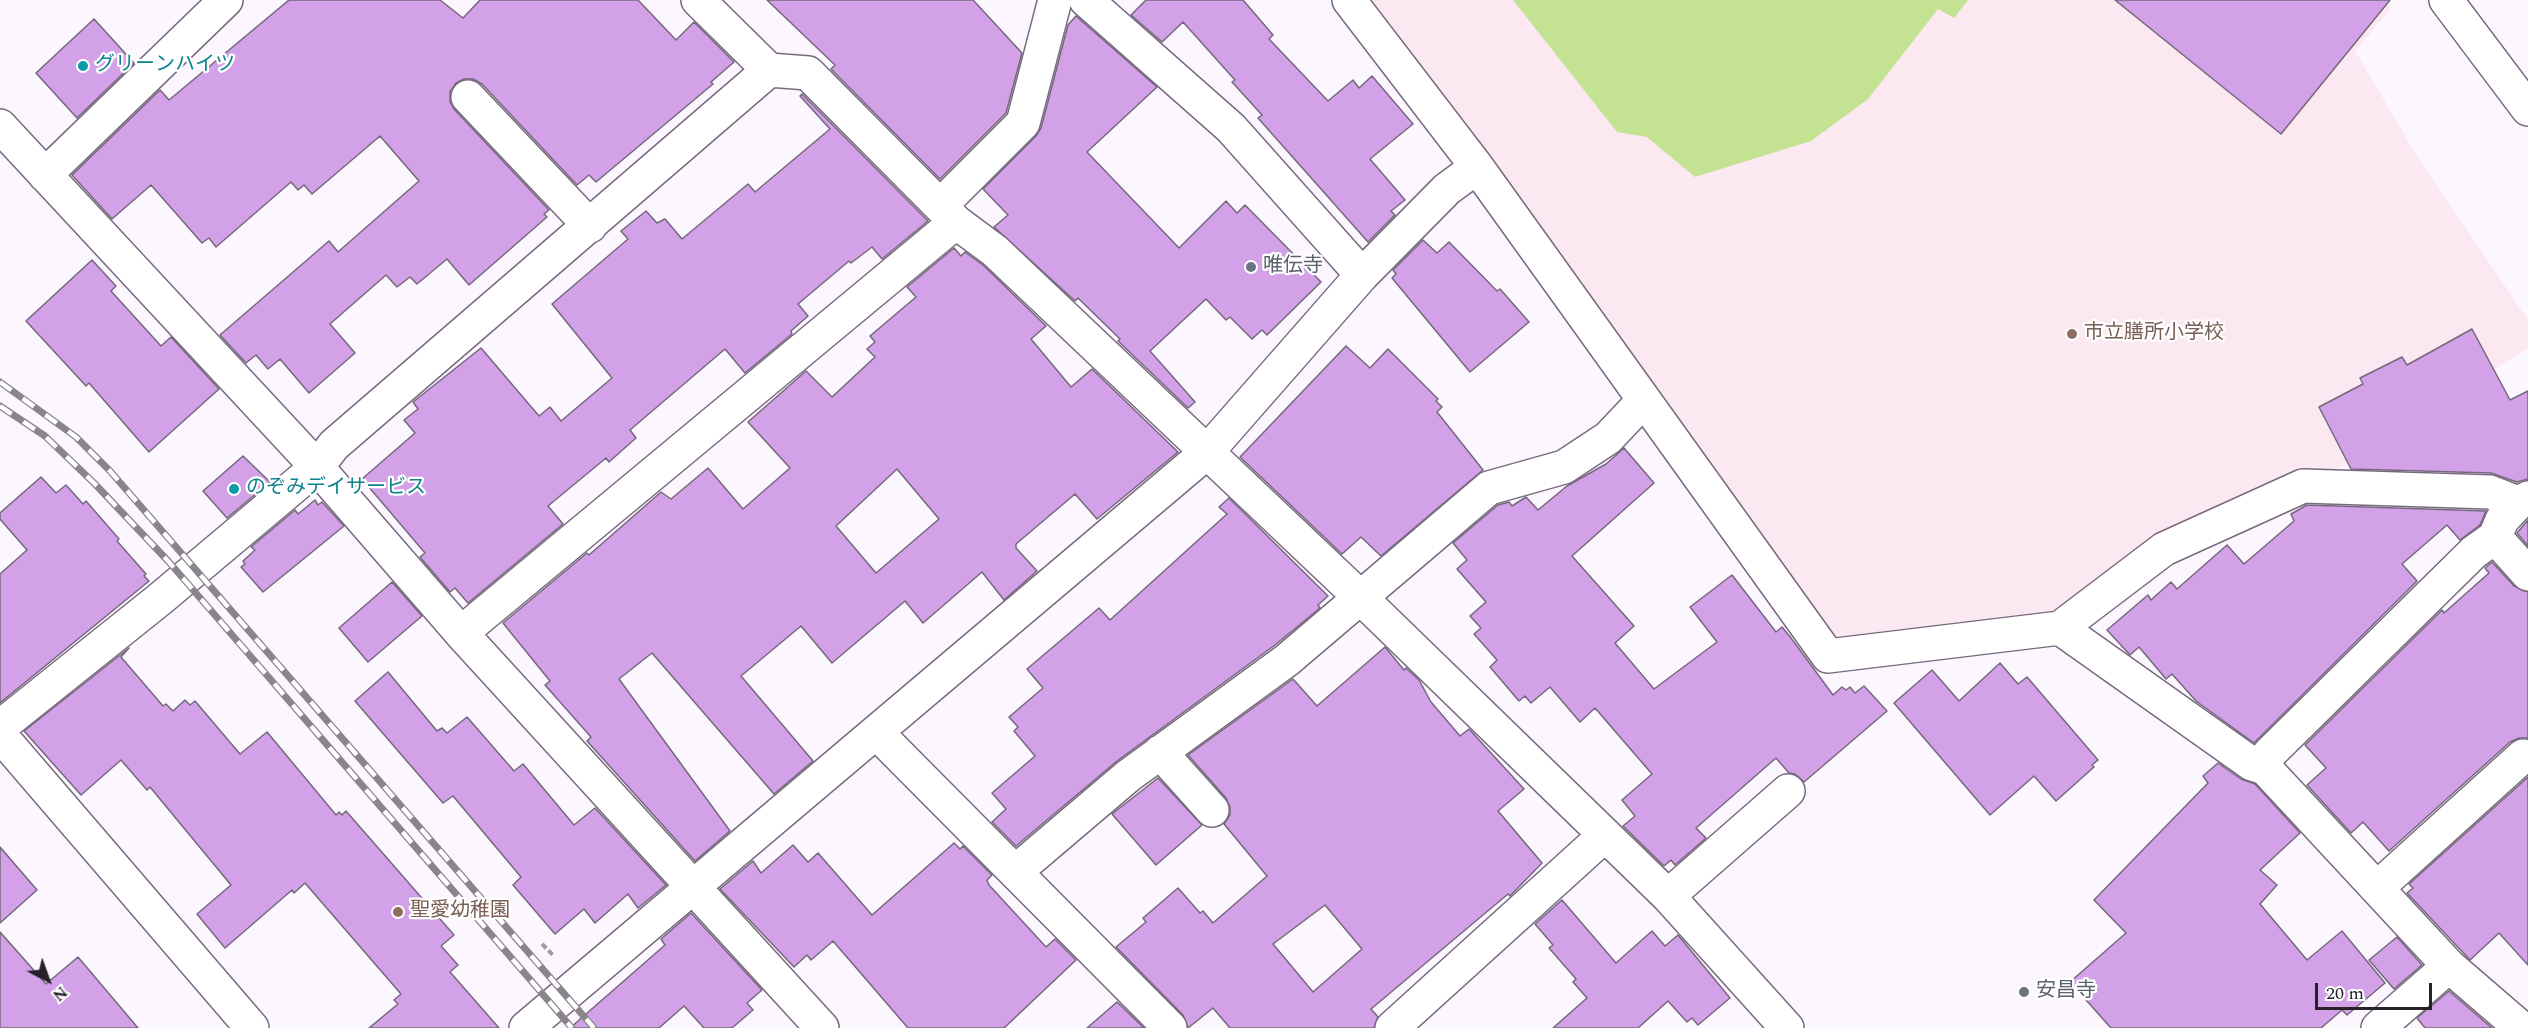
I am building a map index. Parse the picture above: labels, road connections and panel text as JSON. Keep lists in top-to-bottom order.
{
  "places": [
    "グリーンハイツ",
    "唯伝寺",
    "市立膳所小学校",
    "のぞみデイサービス",
    "聖愛幼稚園",
    "安昌寺"
  ],
  "scale_bar": "20 m",
  "north": "bottom right"
}
